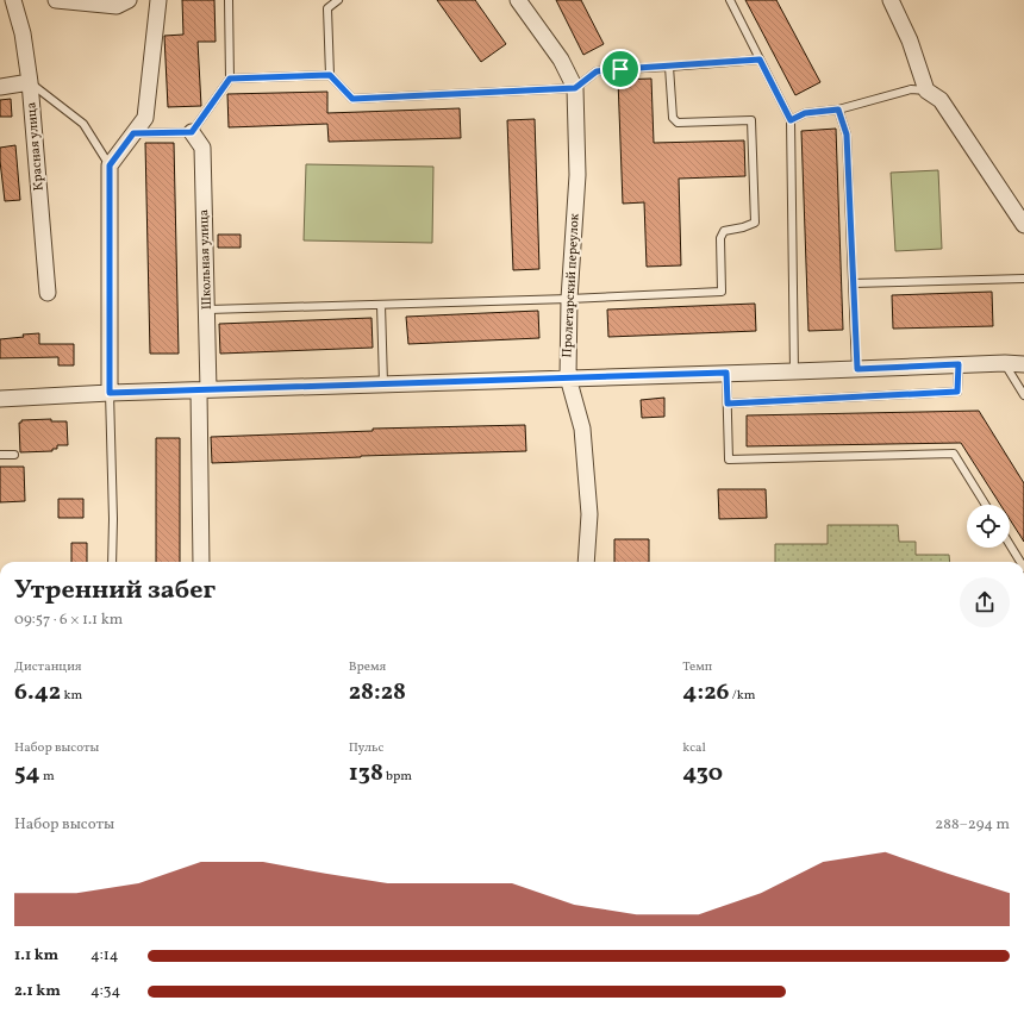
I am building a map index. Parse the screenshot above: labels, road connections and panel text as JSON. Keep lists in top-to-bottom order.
{
  "streets": {
    "street": ["Красная улица", "Школьная улица", "Пролетарский переулок"]
  },
  "page": {
    "heading": ["Утренний забег", "09:57 · 6 × 1.1 km"],
    "stats": [
      ["Дистанция", "6.42 km"],
      ["Время", "28:28"],
      ["Темп", "4:26 /km"],
      ["Набор высоты", "54 m"],
      ["Пульс", "138 bpm"],
      ["kcal", "430"]
    ],
    "chart": ["Набор высоты", "288–294 m"],
    "list": [
      {
        "name": "1.1 km",
        "note": "4:14"
      },
      {
        "name": "2.1 km",
        "note": "4:34"
      }
    ]
  }
}
